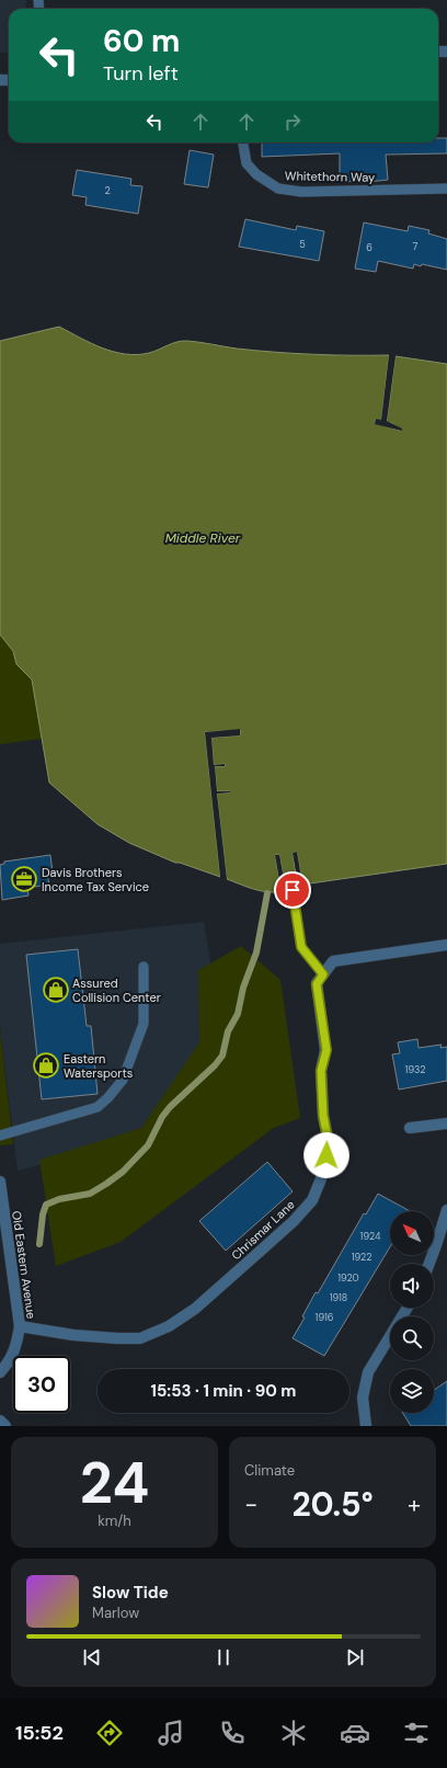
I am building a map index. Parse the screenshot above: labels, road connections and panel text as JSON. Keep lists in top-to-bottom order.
{
  "streets": {
    "street": ["Chrismar Lane", "Old Eastern Avenue"],
    "lane": ["Whitethorn Way"]
  },
  "crossings": [
    ["Chrismar Lane", "Old Eastern Avenue"]
  ],
  "water": ["Middle River"],
  "places": {
    "office": ["Davis Brothers Income Tax Service"],
    "shop": ["Assured Collision Center", "Eastern Watersports"]
  },
  "house_numbers": [
    "2",
    "5",
    "7",
    "6",
    "1932",
    "1924",
    "1922",
    "1920",
    "1918",
    "1916"
  ],
  "north": "top left",
  "page": {
    "turn": ["60 m", "Turn left"],
    "limit": "30",
    "trip": "15:53 · 1 min · 90 m",
    "tile": [
      ["24", "km/h"],
      "Climate"
    ],
    "heat": ["−", "20.5°", "+"],
    "song": ["Slow Tide", "Marlow"],
    "tabs": "15:52"
  }
}
